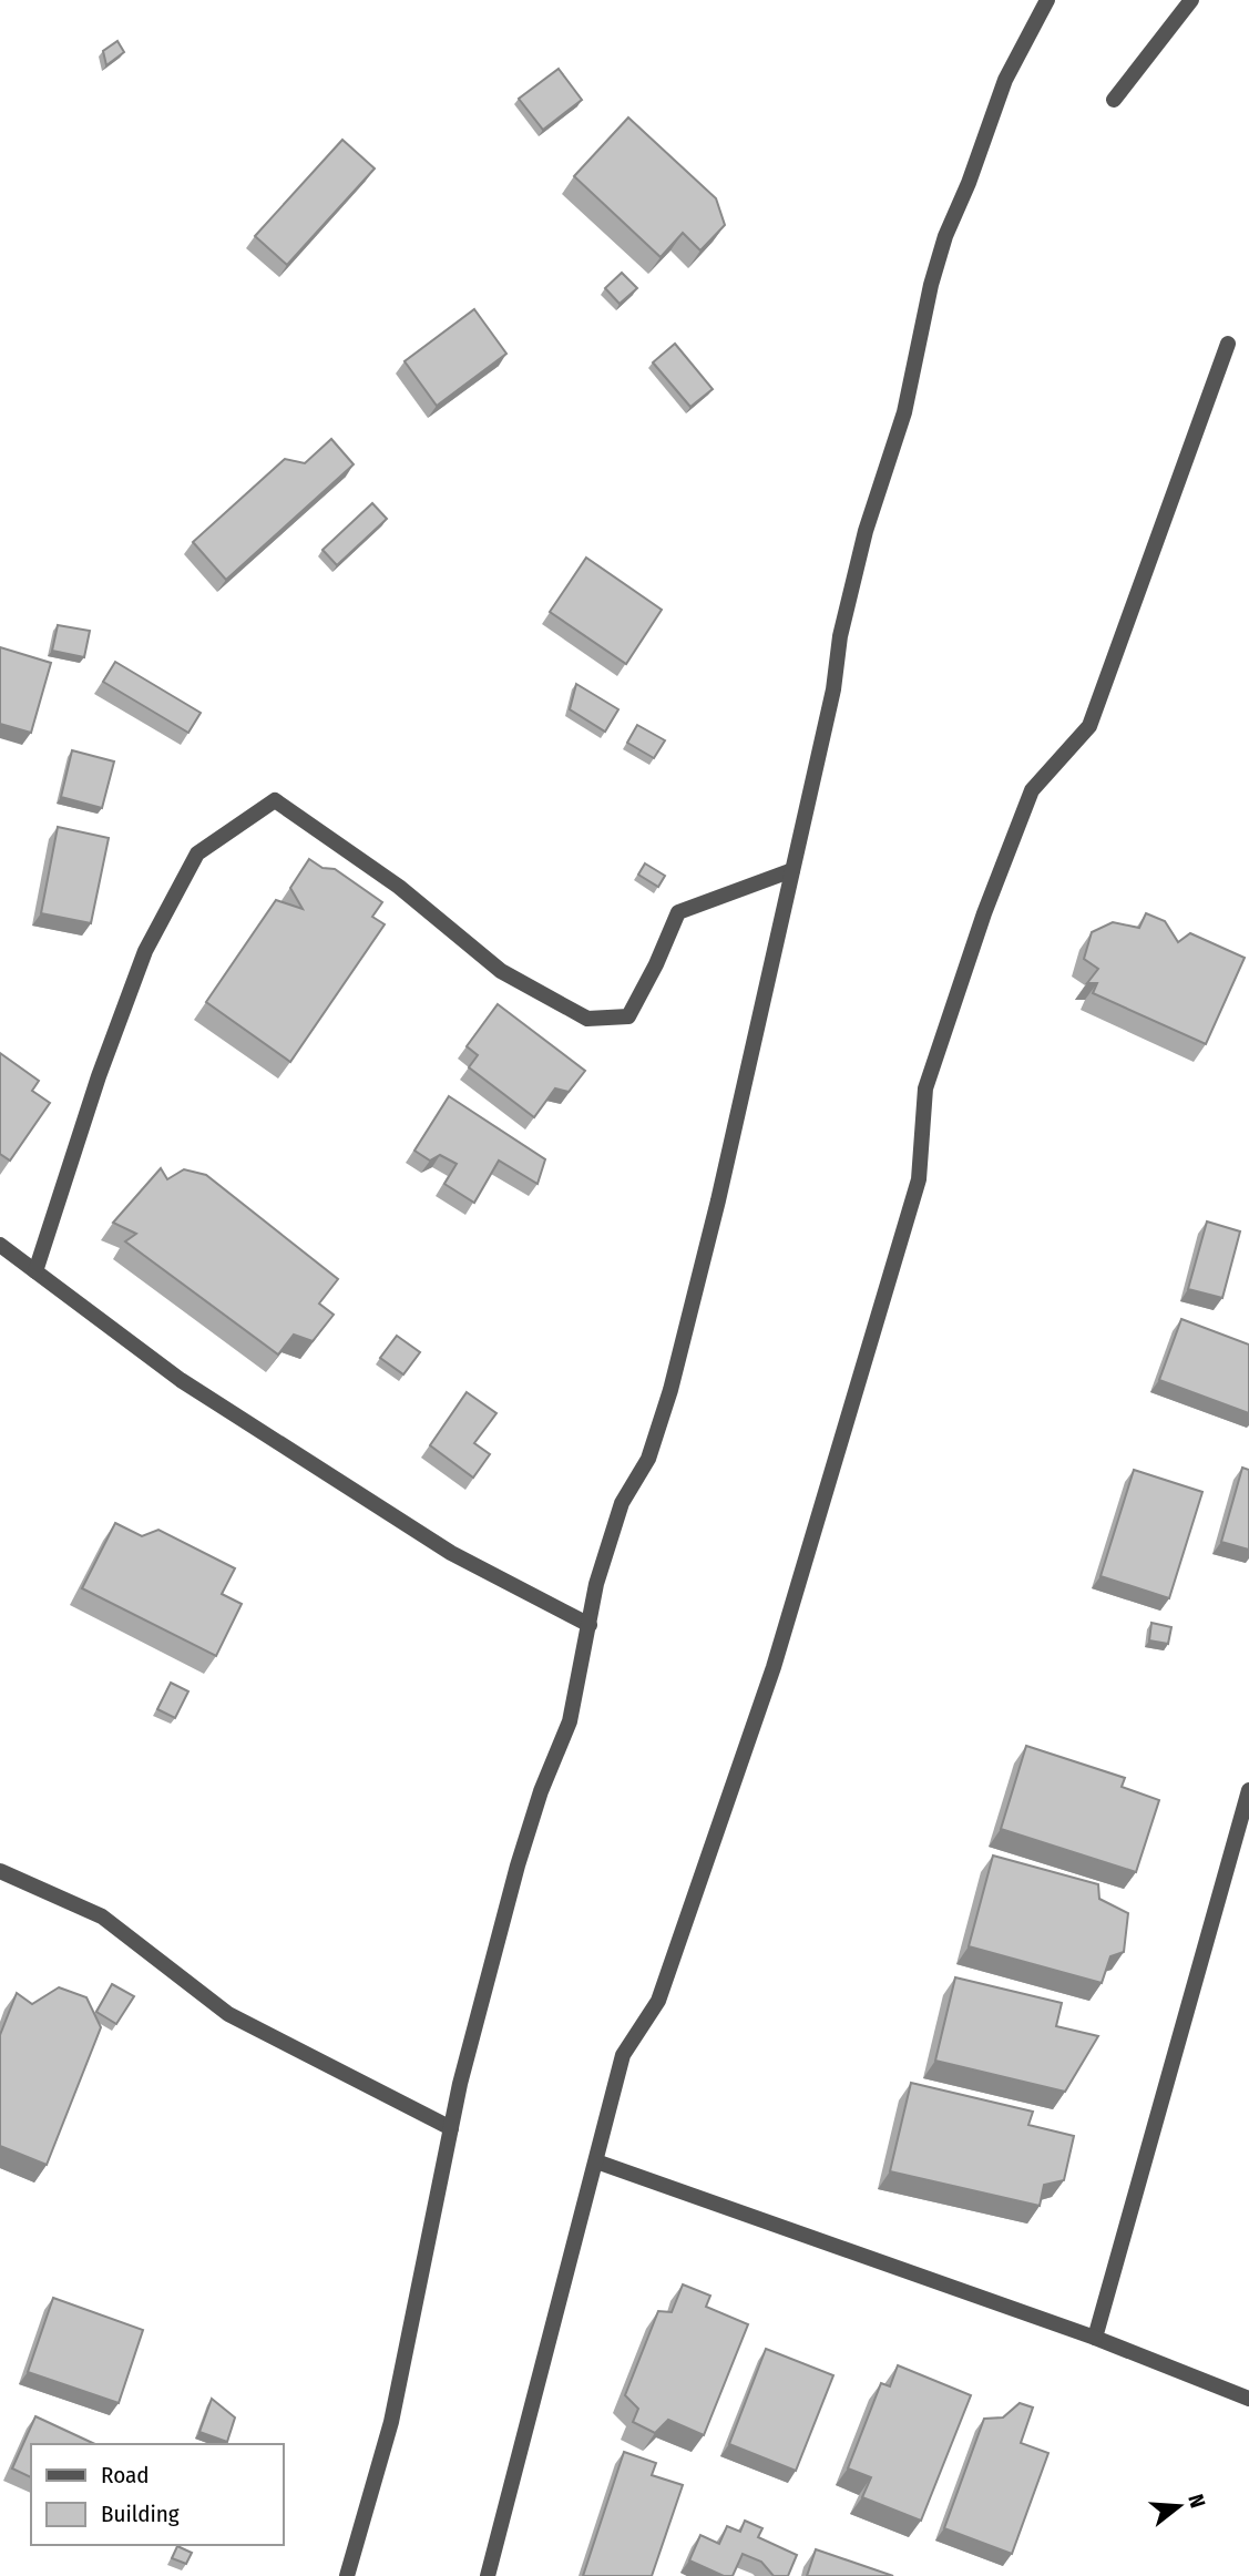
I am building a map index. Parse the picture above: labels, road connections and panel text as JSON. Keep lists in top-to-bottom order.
{
  "legend": ["Road", "Building"],
  "north": "right"
}
